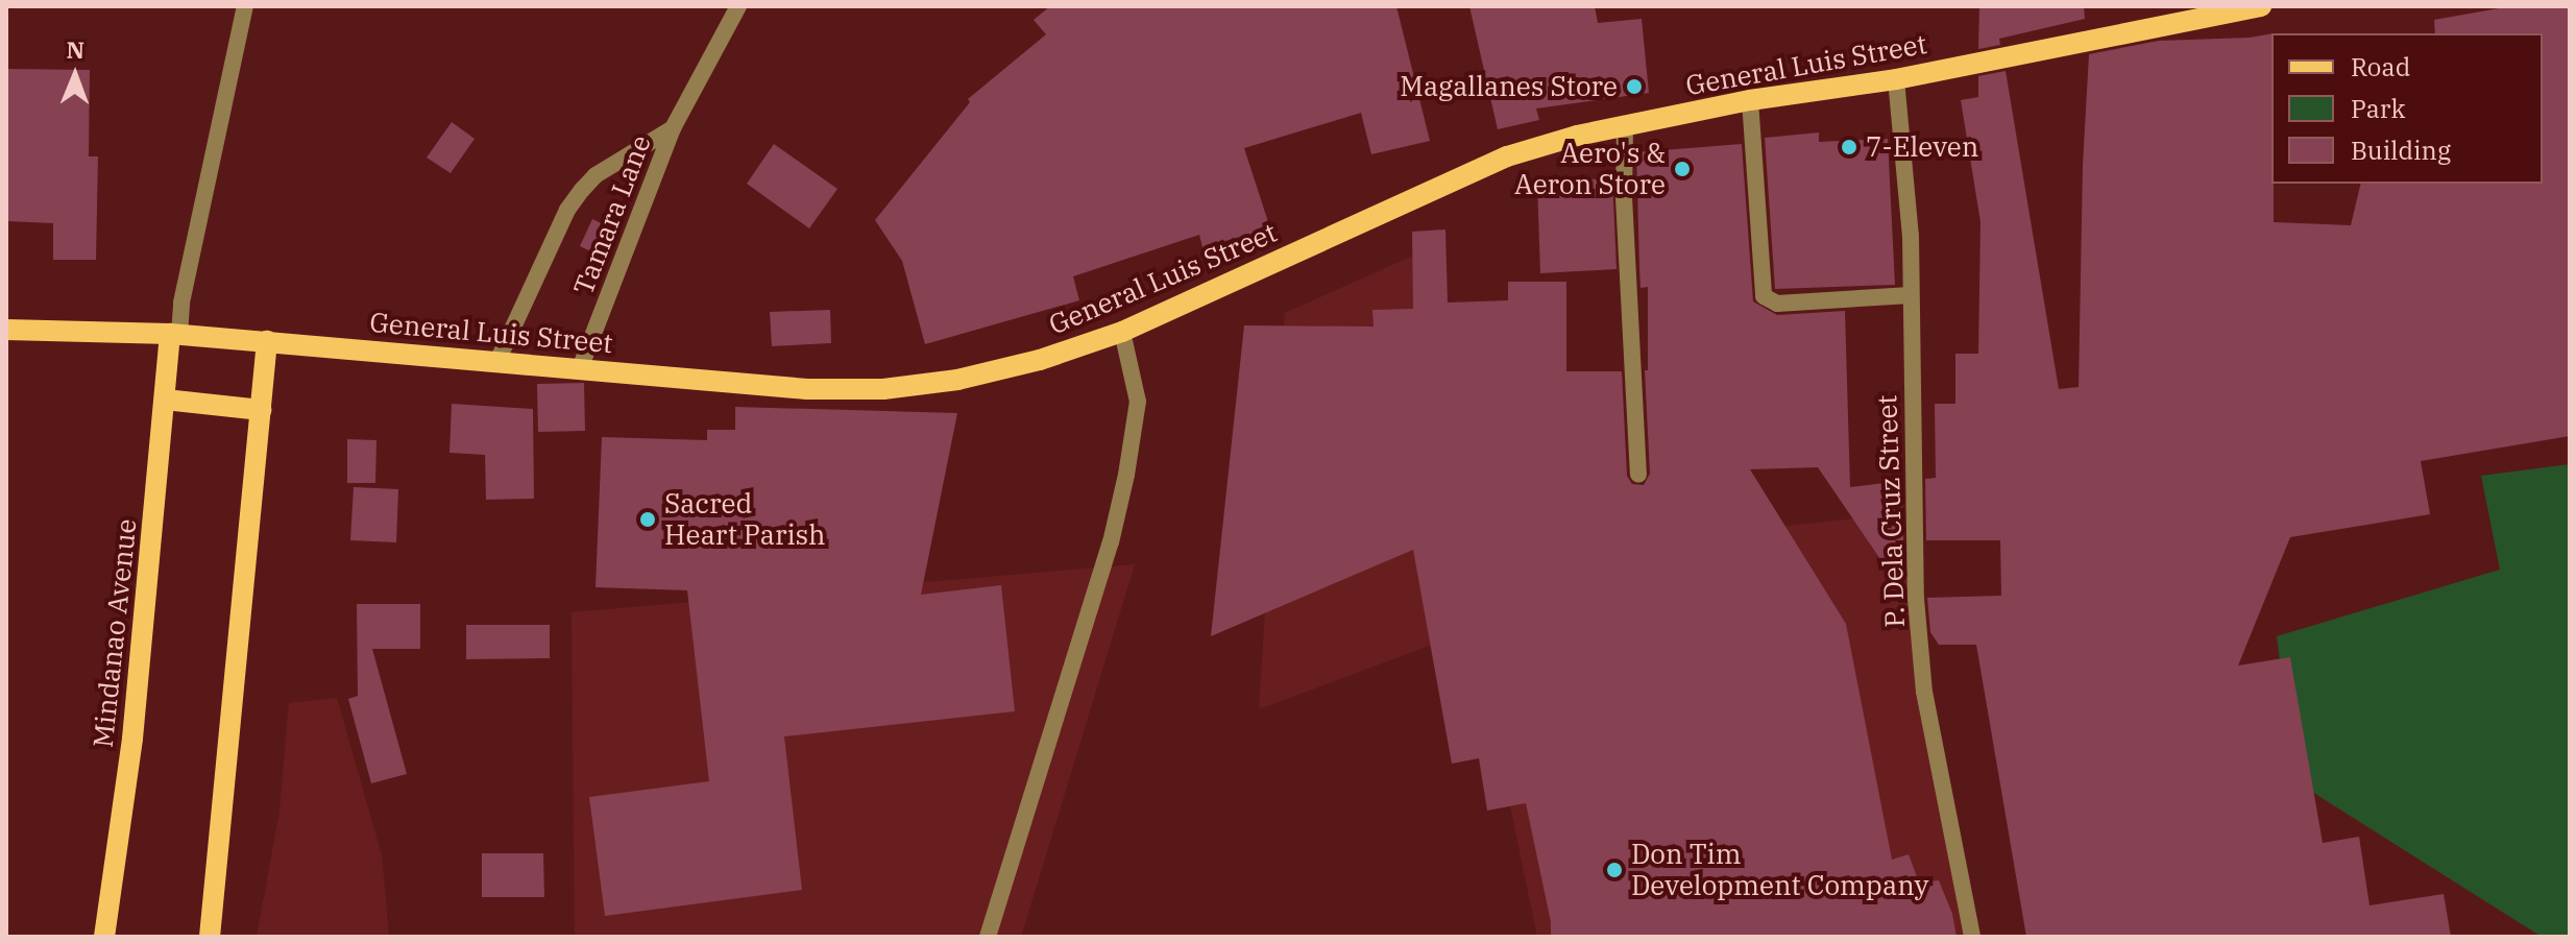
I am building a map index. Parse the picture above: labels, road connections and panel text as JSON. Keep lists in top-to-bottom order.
{
  "streets": {
    "main road": ["General Luis Street", "Mindanao Avenue"],
    "street": ["Tamara Lane", "P. Dela Cruz Street"]
  },
  "crossings": [
    ["General Luis Street", "Tamara Lane"],
    ["General Luis Street", "P. Dela Cruz Street"],
    ["General Luis Street", "Mindanao Avenue"]
  ],
  "places": [
    "Magallanes Store",
    "7-Eleven",
    "Aero's & Aeron Store",
    "Sacred Heart Parish",
    "Don Tim Development Company"
  ],
  "legend": ["Road", "Park", "Building"],
  "north": "top"
}
